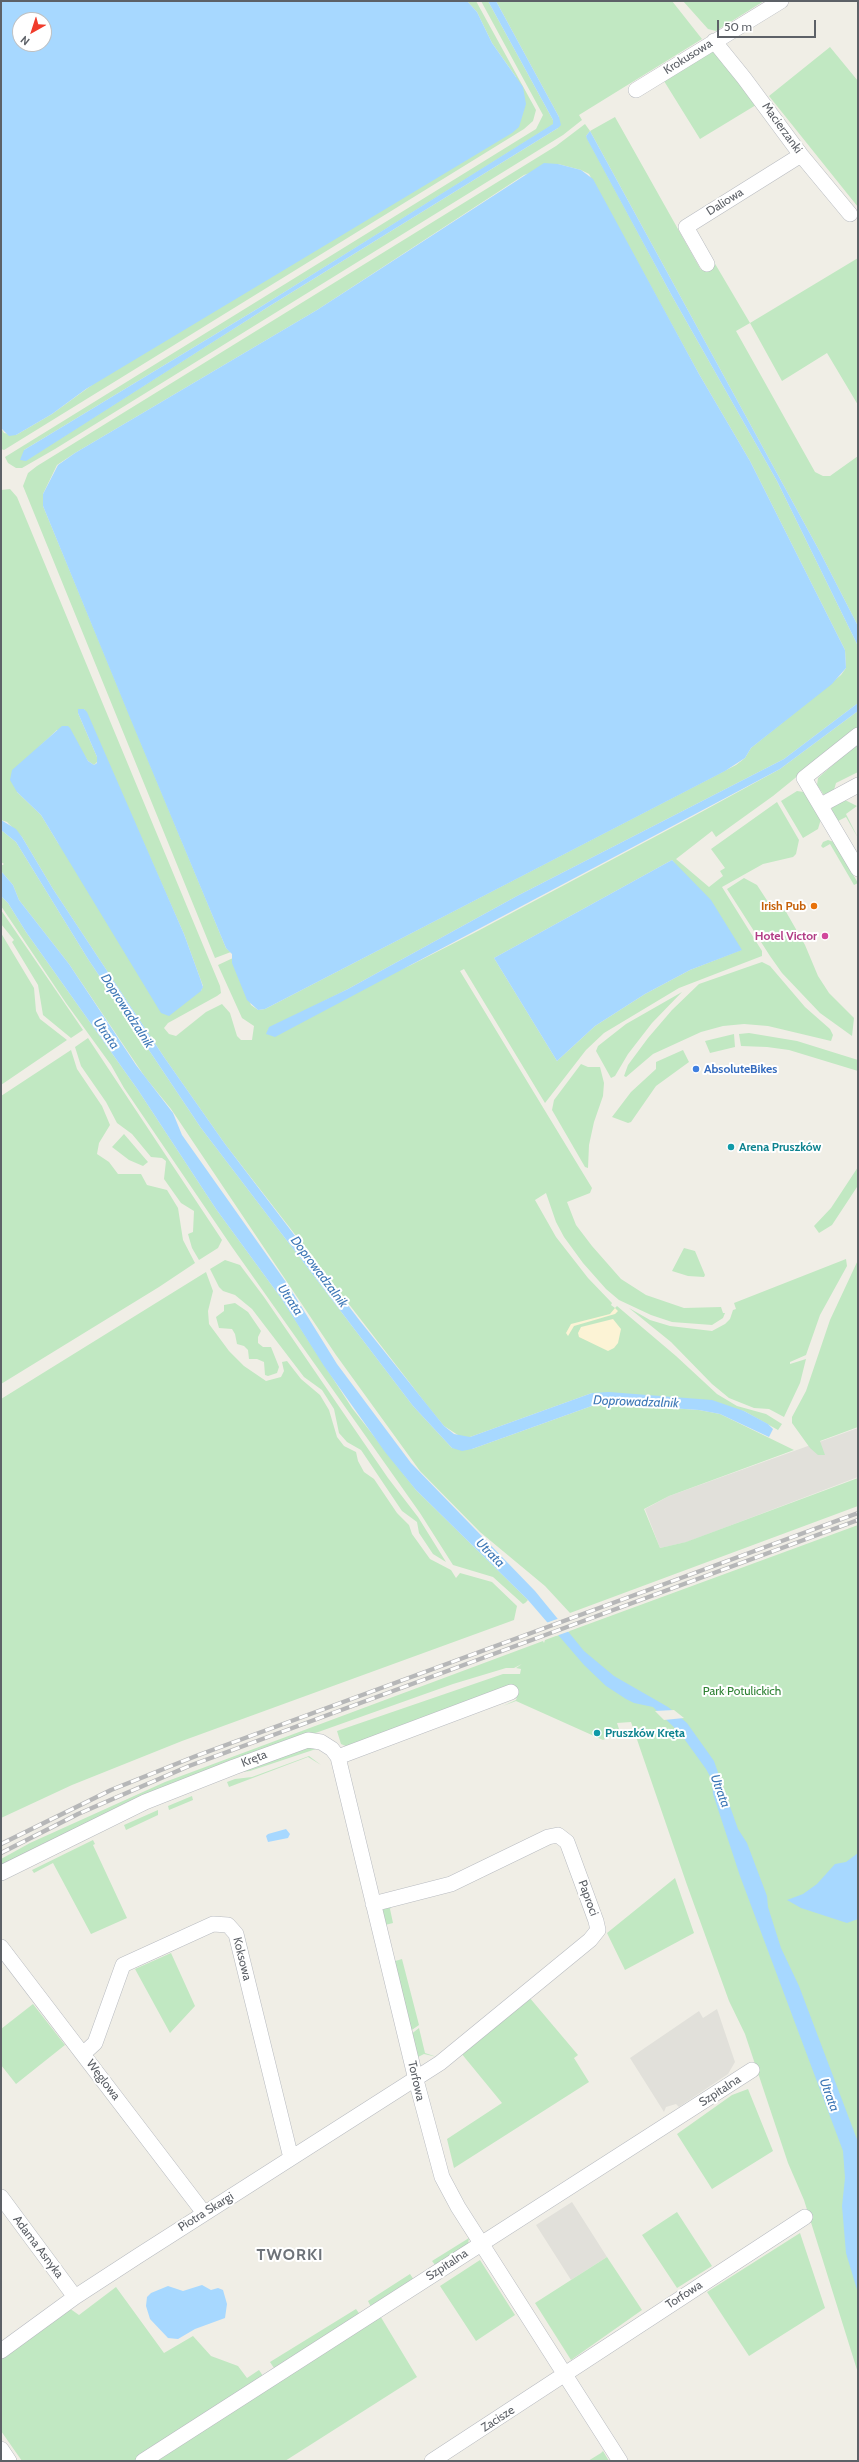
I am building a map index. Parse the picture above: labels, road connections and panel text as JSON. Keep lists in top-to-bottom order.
{
  "streets": {
    "street": [
      "Krokusowa",
      "Macierzanki",
      "Daliowa",
      "Kręta",
      "Paproci",
      "Koksowa",
      "Węglowa",
      "Torfowa",
      "Szpitalna",
      "Piotra Skargi",
      "Adama Asnyka",
      "Zacisze"
    ]
  },
  "crossings": [
    ["Krokusowa", "Macierzanki"],
    ["Macierzanki", "Daliowa"],
    ["Kręta", "Torfowa"],
    ["Paproci", "Torfowa"],
    ["Paproci", "Piotra Skargi"],
    ["Koksowa", "Węglowa"],
    ["Koksowa", "Piotra Skargi"],
    ["Węglowa", "Piotra Skargi"],
    ["Torfowa", "Szpitalna"],
    ["Torfowa", "Piotra Skargi"],
    ["Torfowa", "Zacisze"],
    ["Piotra Skargi", "Adama Asnyka"]
  ],
  "districts": ["TWORKI"],
  "water": ["Doprowadzalnik", "Utrata"],
  "parks": ["Park Potulickich"],
  "places": [
    "Irish Pub",
    "Hotel Victor",
    "AbsoluteBikes",
    "Arena Pruszków",
    "Pruszków Kręta"
  ],
  "scale_bar": "50 m",
  "north": "bottom left"
}
